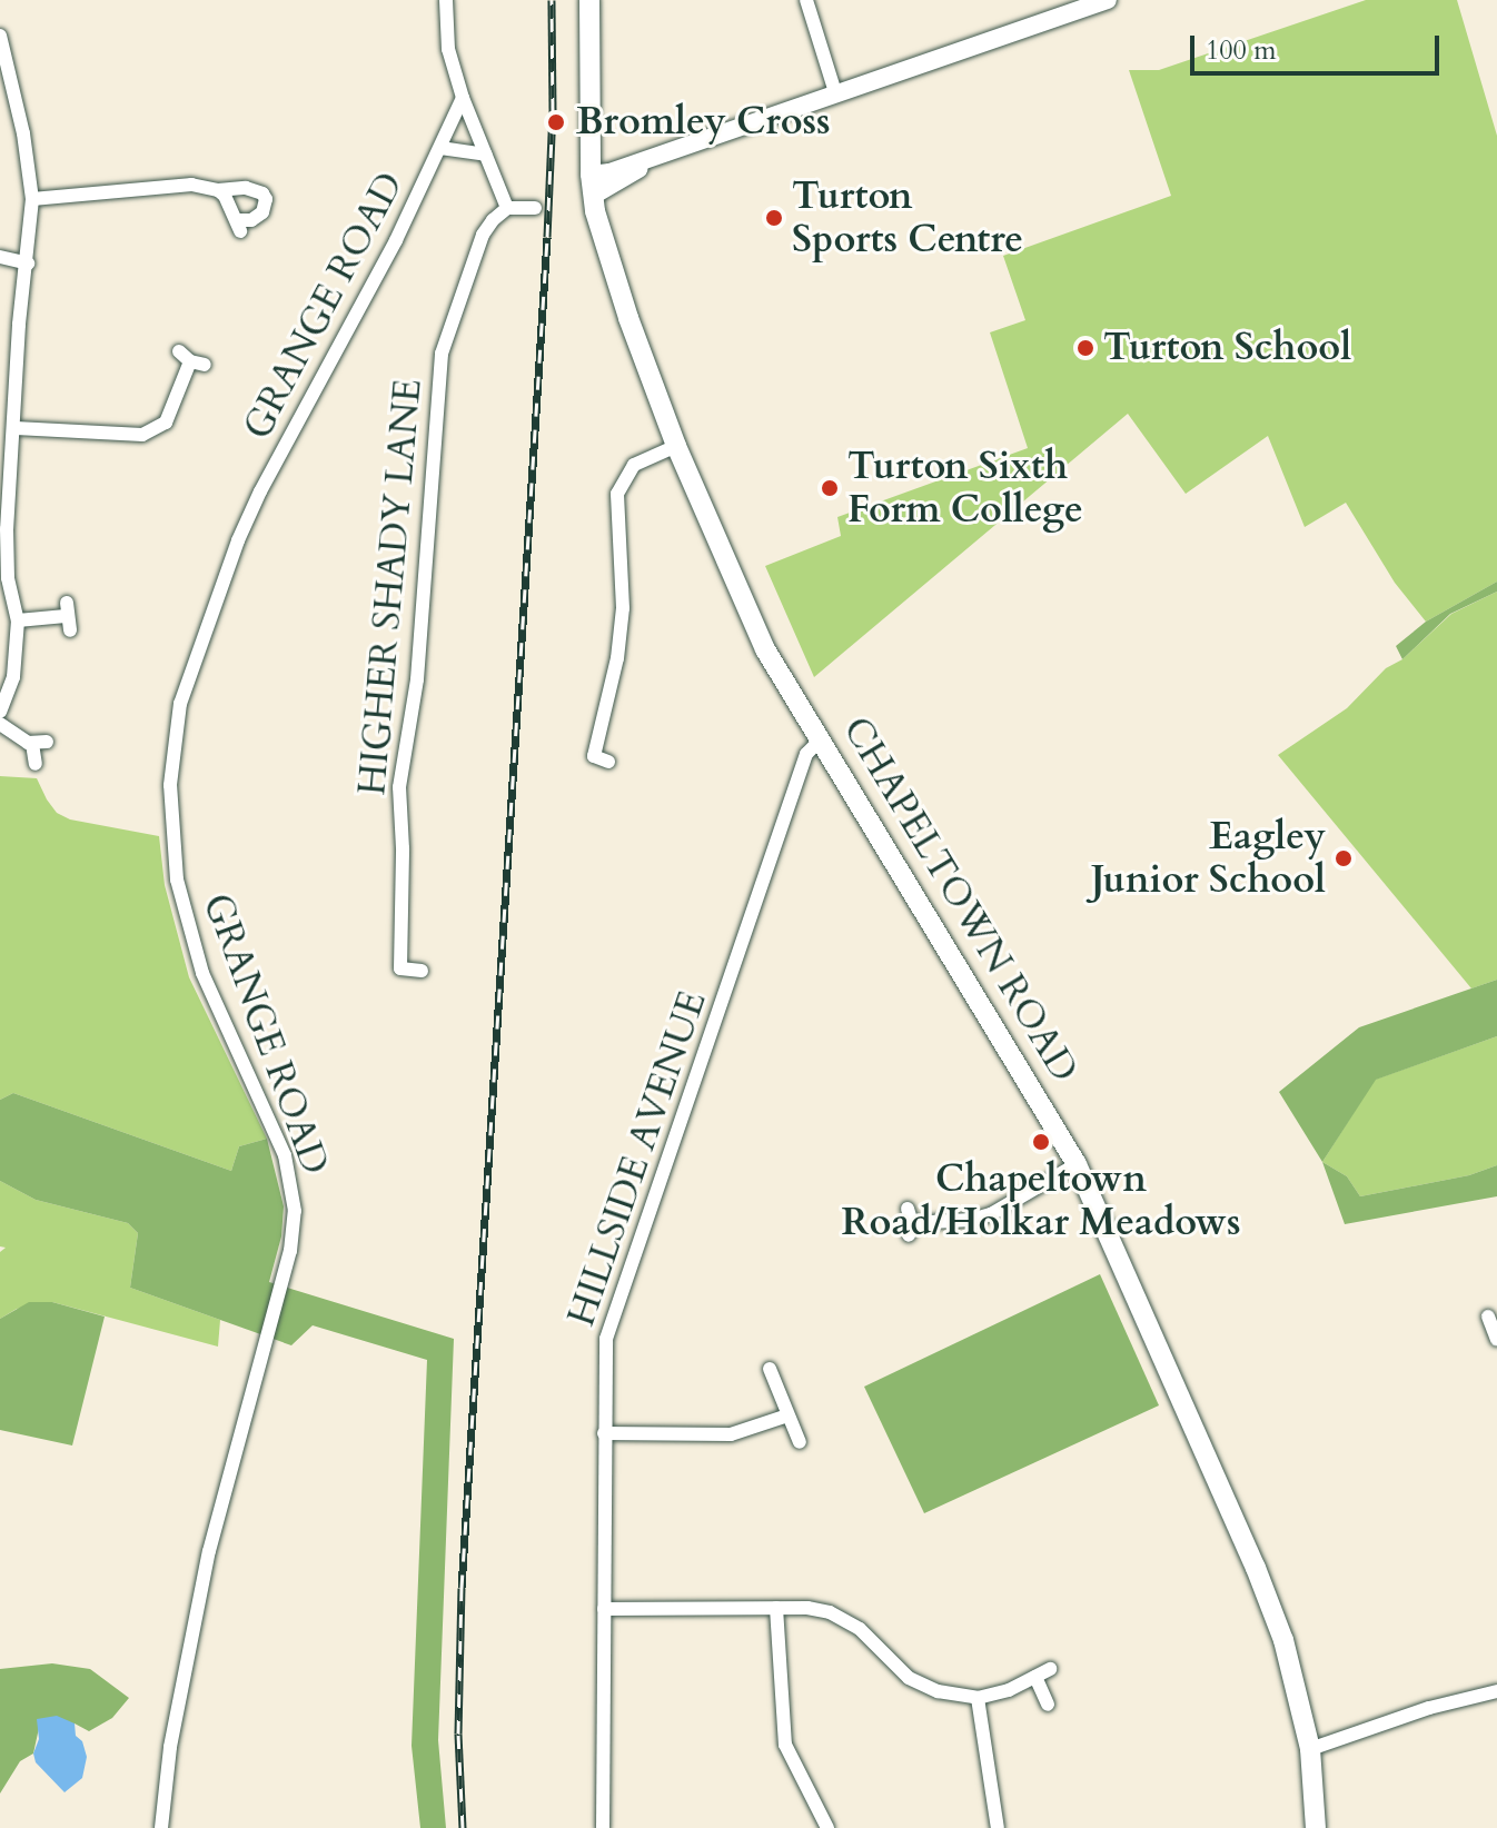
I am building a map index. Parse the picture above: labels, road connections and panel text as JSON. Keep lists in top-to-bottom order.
{
  "streets": {
    "main road": ["CHAPELTOWN ROAD"],
    "street": ["GRANGE ROAD", "HIGHER SHADY LANE", "HILLSIDE AVENUE"]
  },
  "crossings": [
    ["CHAPELTOWN ROAD", "HILLSIDE AVENUE"]
  ],
  "places": [
    "Bromley Cross",
    "Turton Sports Centre",
    "Turton School",
    "Turton Sixth Form College",
    "Eagley Junior School",
    "Chapeltown Road/Holkar Meadows"
  ],
  "scale_bar": "100 m"
}
